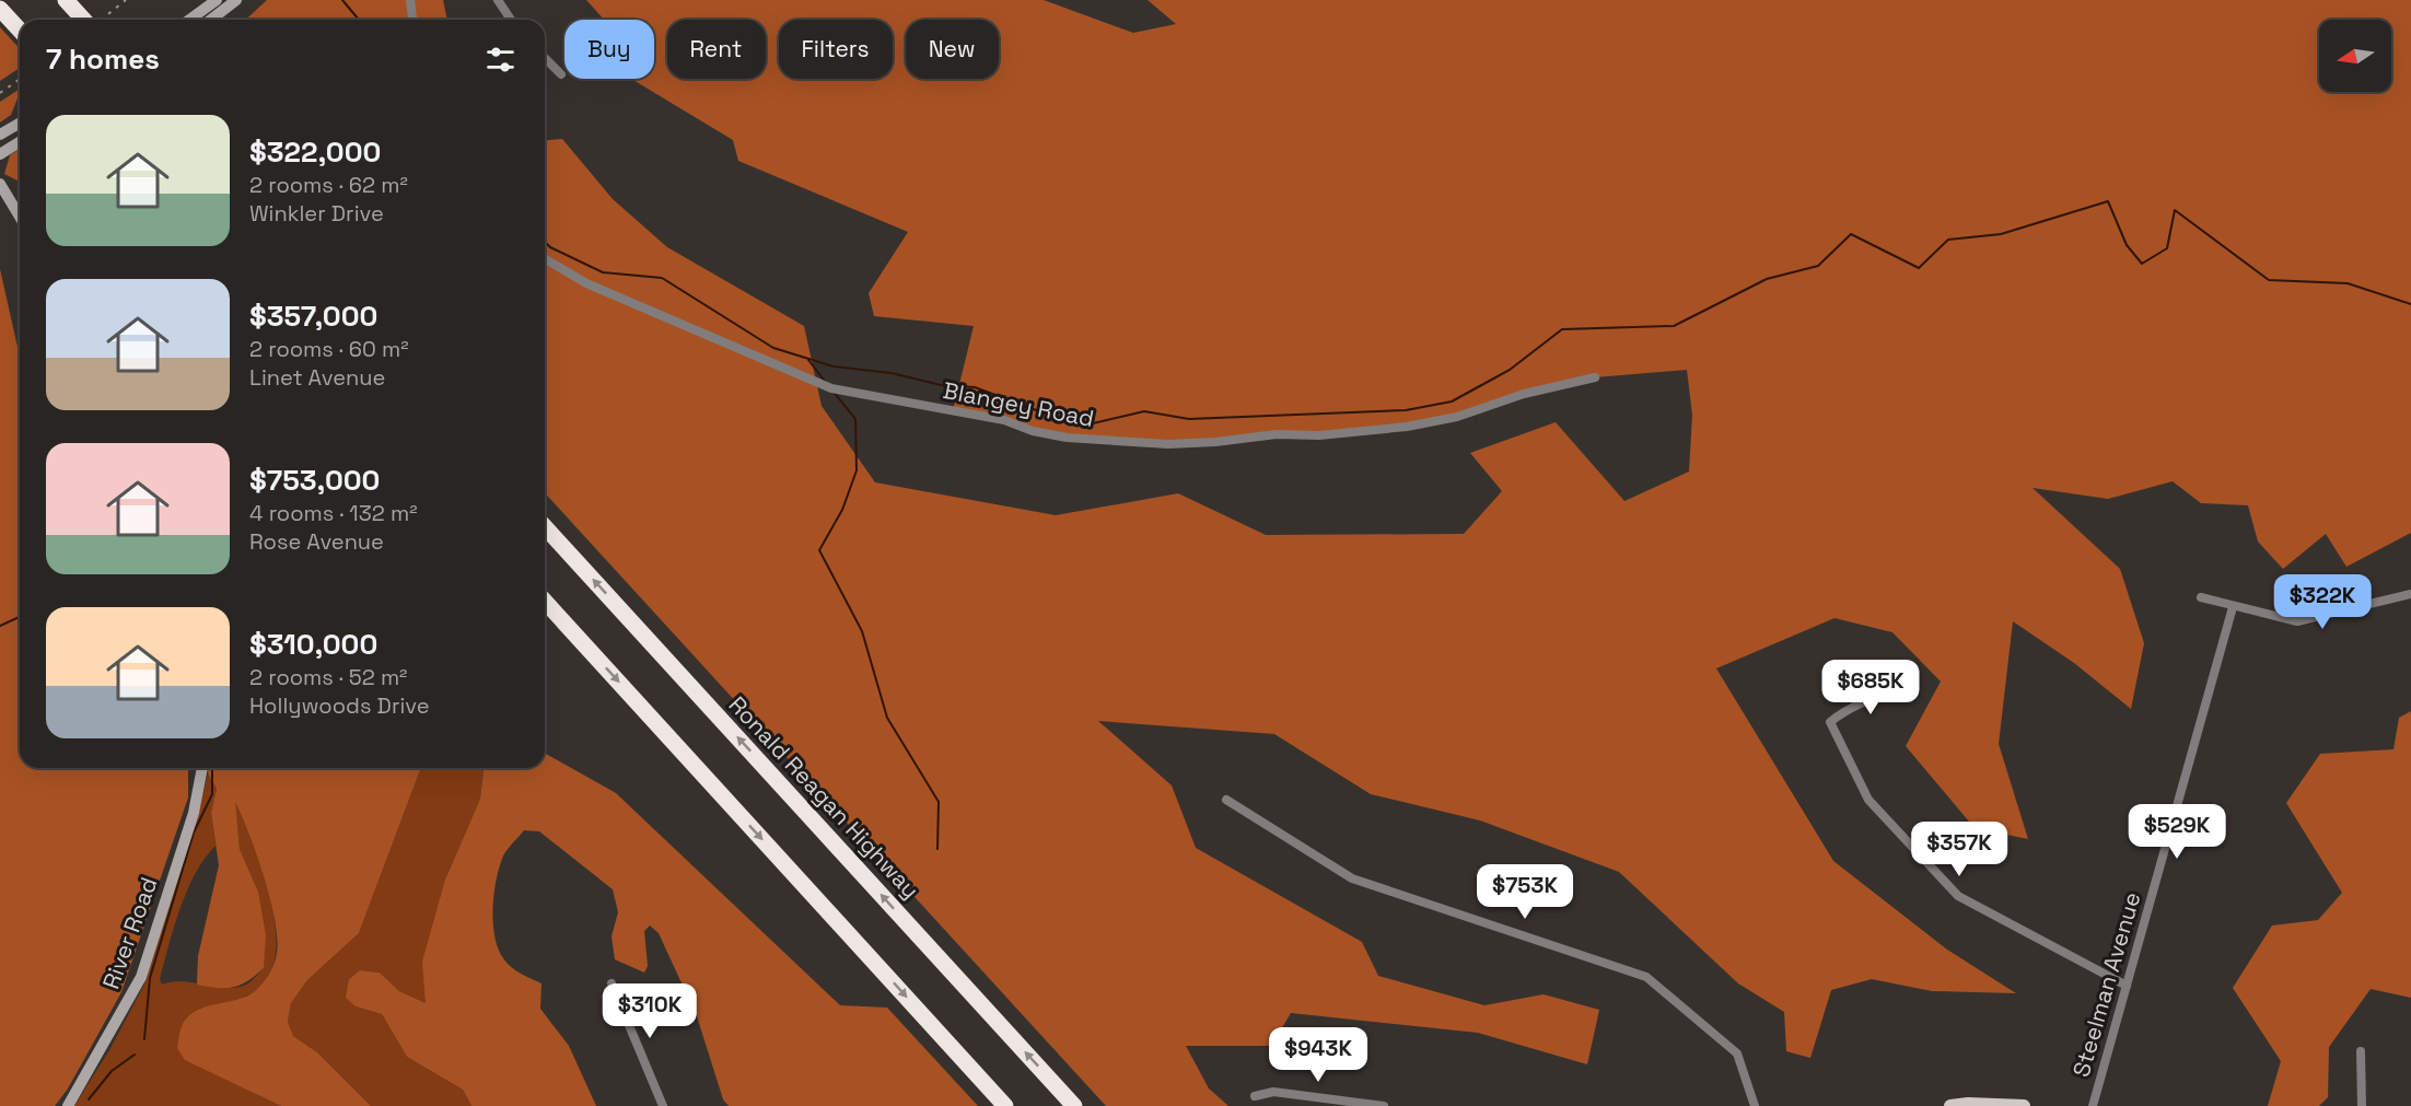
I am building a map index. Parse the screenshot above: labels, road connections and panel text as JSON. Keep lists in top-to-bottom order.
{
  "streets": {
    "highway": ["Ronald Reagan Highway"],
    "street": ["Blangey Road", "River Road", "Steelman Avenue"]
  },
  "north": "left",
  "page": {
    "chip": [
      "Buy",
      "Rent",
      "Filters",
      "New"
    ],
    "heading": "7 homes",
    "list": [
      {
        "name": "$322,000",
        "note": "2 rooms · 62 m² · Winkler Drive"
      },
      {
        "name": "$357,000",
        "note": "2 rooms · 60 m² · Linet Avenue"
      },
      {
        "name": "$753,000",
        "note": "4 rooms · 132 m² · Rose Avenue"
      },
      {
        "name": "$310,000",
        "note": "2 rooms · 52 m² · Hollywoods Drive"
      }
    ],
    "price": [
      "$322K",
      "$685K",
      "$529K",
      "$357K",
      "$753K",
      "$310K",
      "$943K"
    ]
  }
}
